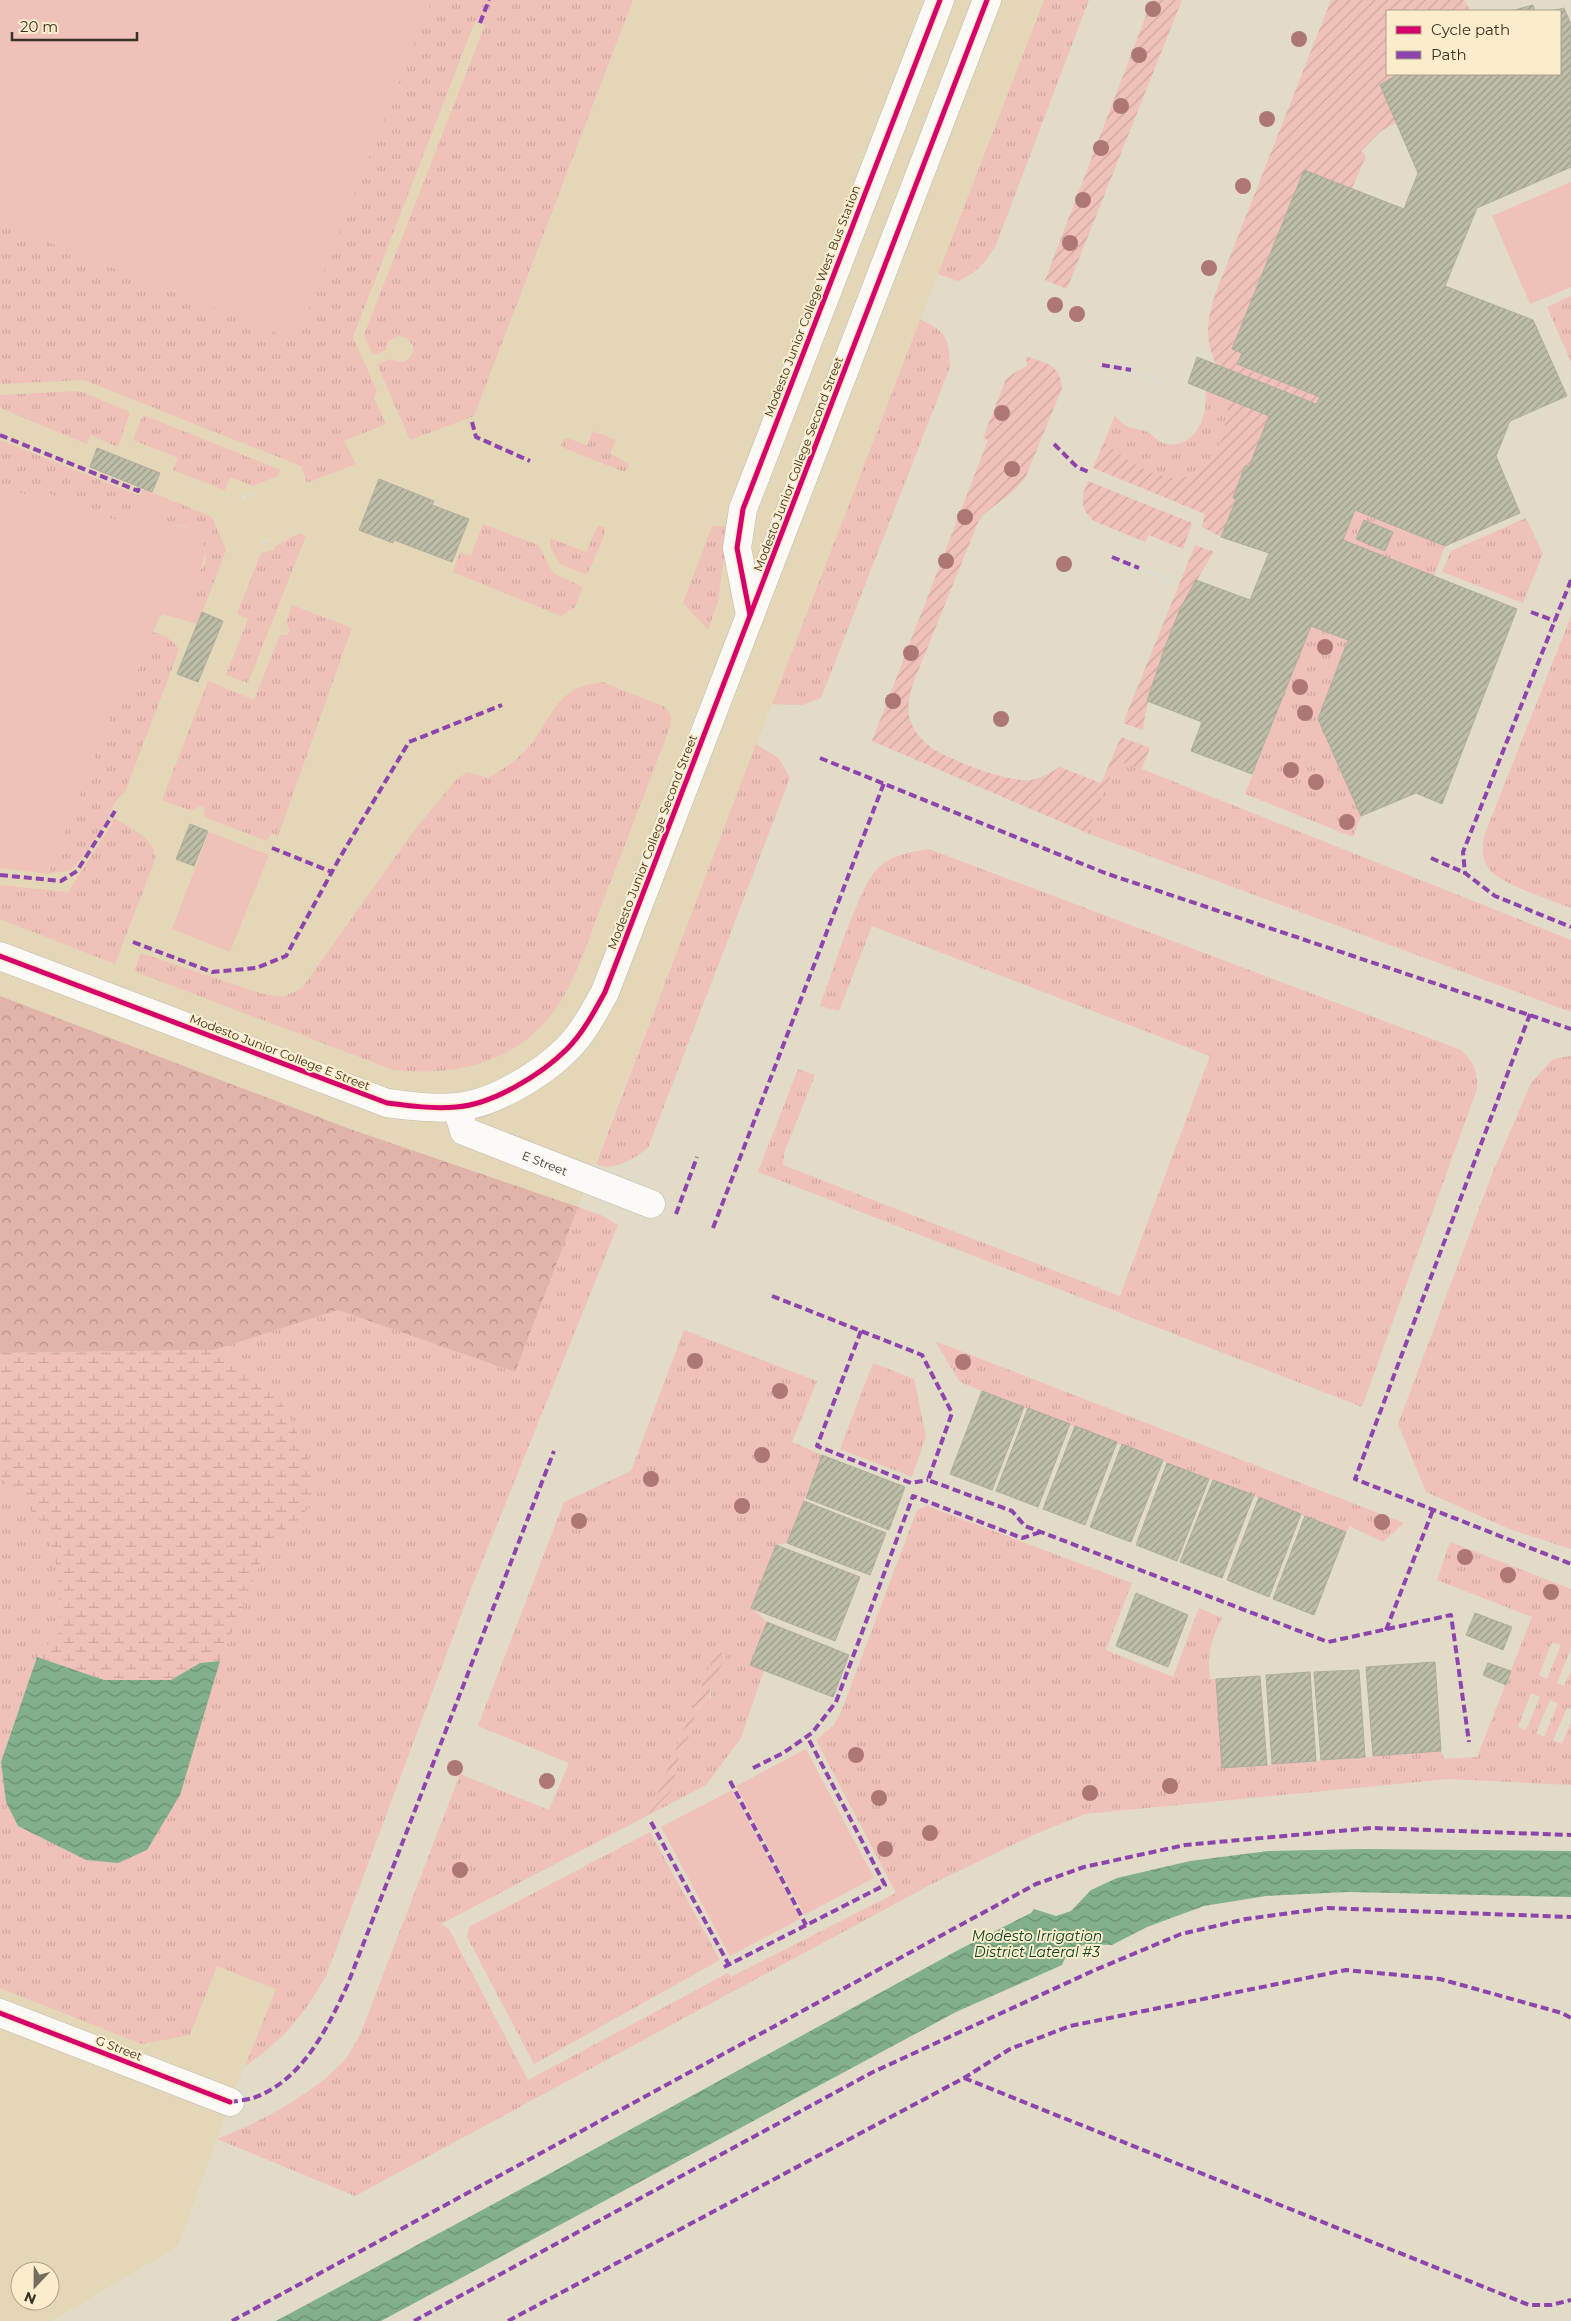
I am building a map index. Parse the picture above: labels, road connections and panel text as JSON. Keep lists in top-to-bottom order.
{
  "streets": {
    "street": [
      "Modesto Junior College West Bus Station",
      "Modesto Junior College Second Street",
      "Modesto Junior College E Street",
      "E Street",
      "G Street"
    ]
  },
  "crossings": [
    ["Modesto Junior College West Bus Station", "Modesto Junior College Second Street"],
    ["Modesto Junior College Second Street", "Modesto Junior College E Street"],
    ["Modesto Junior College Second Street", "E Street"],
    ["Modesto Junior College E Street", "E Street"]
  ],
  "water": ["Modesto Irrigation District Lateral #3"],
  "legend": ["Cycle path", "Path"],
  "scale_bar": "20 m",
  "north": "bottom"
}
